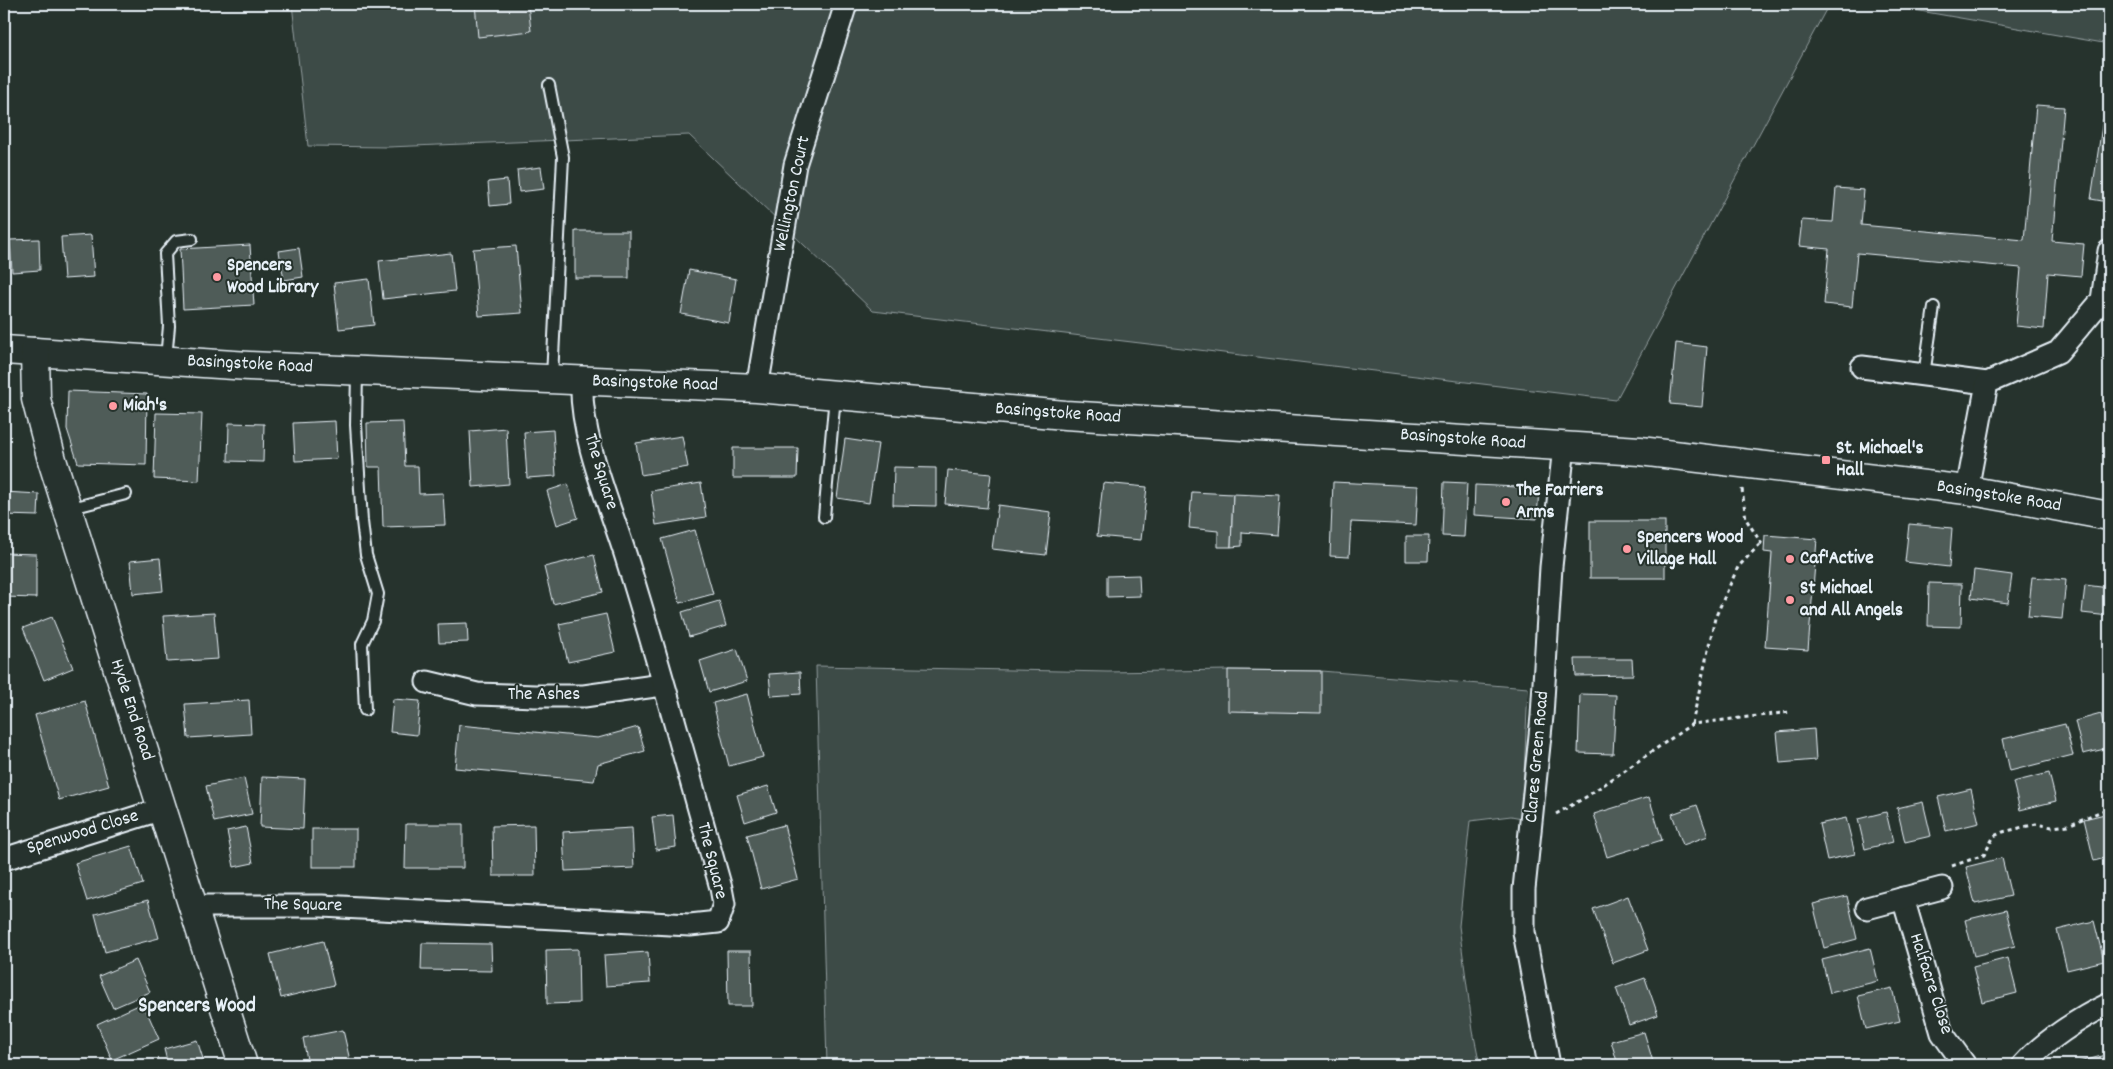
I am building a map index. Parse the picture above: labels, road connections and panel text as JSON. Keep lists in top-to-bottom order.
{
  "streets": {
    "street": [
      "Wellington Court",
      "Basingstoke Road",
      "The Square",
      "The Ashes",
      "Hyde End Road",
      "Clares Green Road",
      "Spenwood Close",
      "Halfacre Close"
    ]
  },
  "crossings": [
    ["Wellington Court", "Basingstoke Road"],
    ["Basingstoke Road", "The Square"],
    ["Basingstoke Road", "Hyde End Road"],
    ["Basingstoke Road", "Clares Green Road"],
    ["The Square", "The Ashes"],
    ["The Square", "Hyde End Road"],
    ["Hyde End Road", "Spenwood Close"]
  ],
  "districts": ["Spencers Wood"],
  "places": {
    "other": [
      "Spencers Wood Library",
      "Miah's",
      "The Farriers Arms",
      "Spencers Wood Village Hall",
      "Caf'Active",
      "St Michael and All Angels"
    ],
    "transit": ["St. Michael's Hall"]
  }
}
